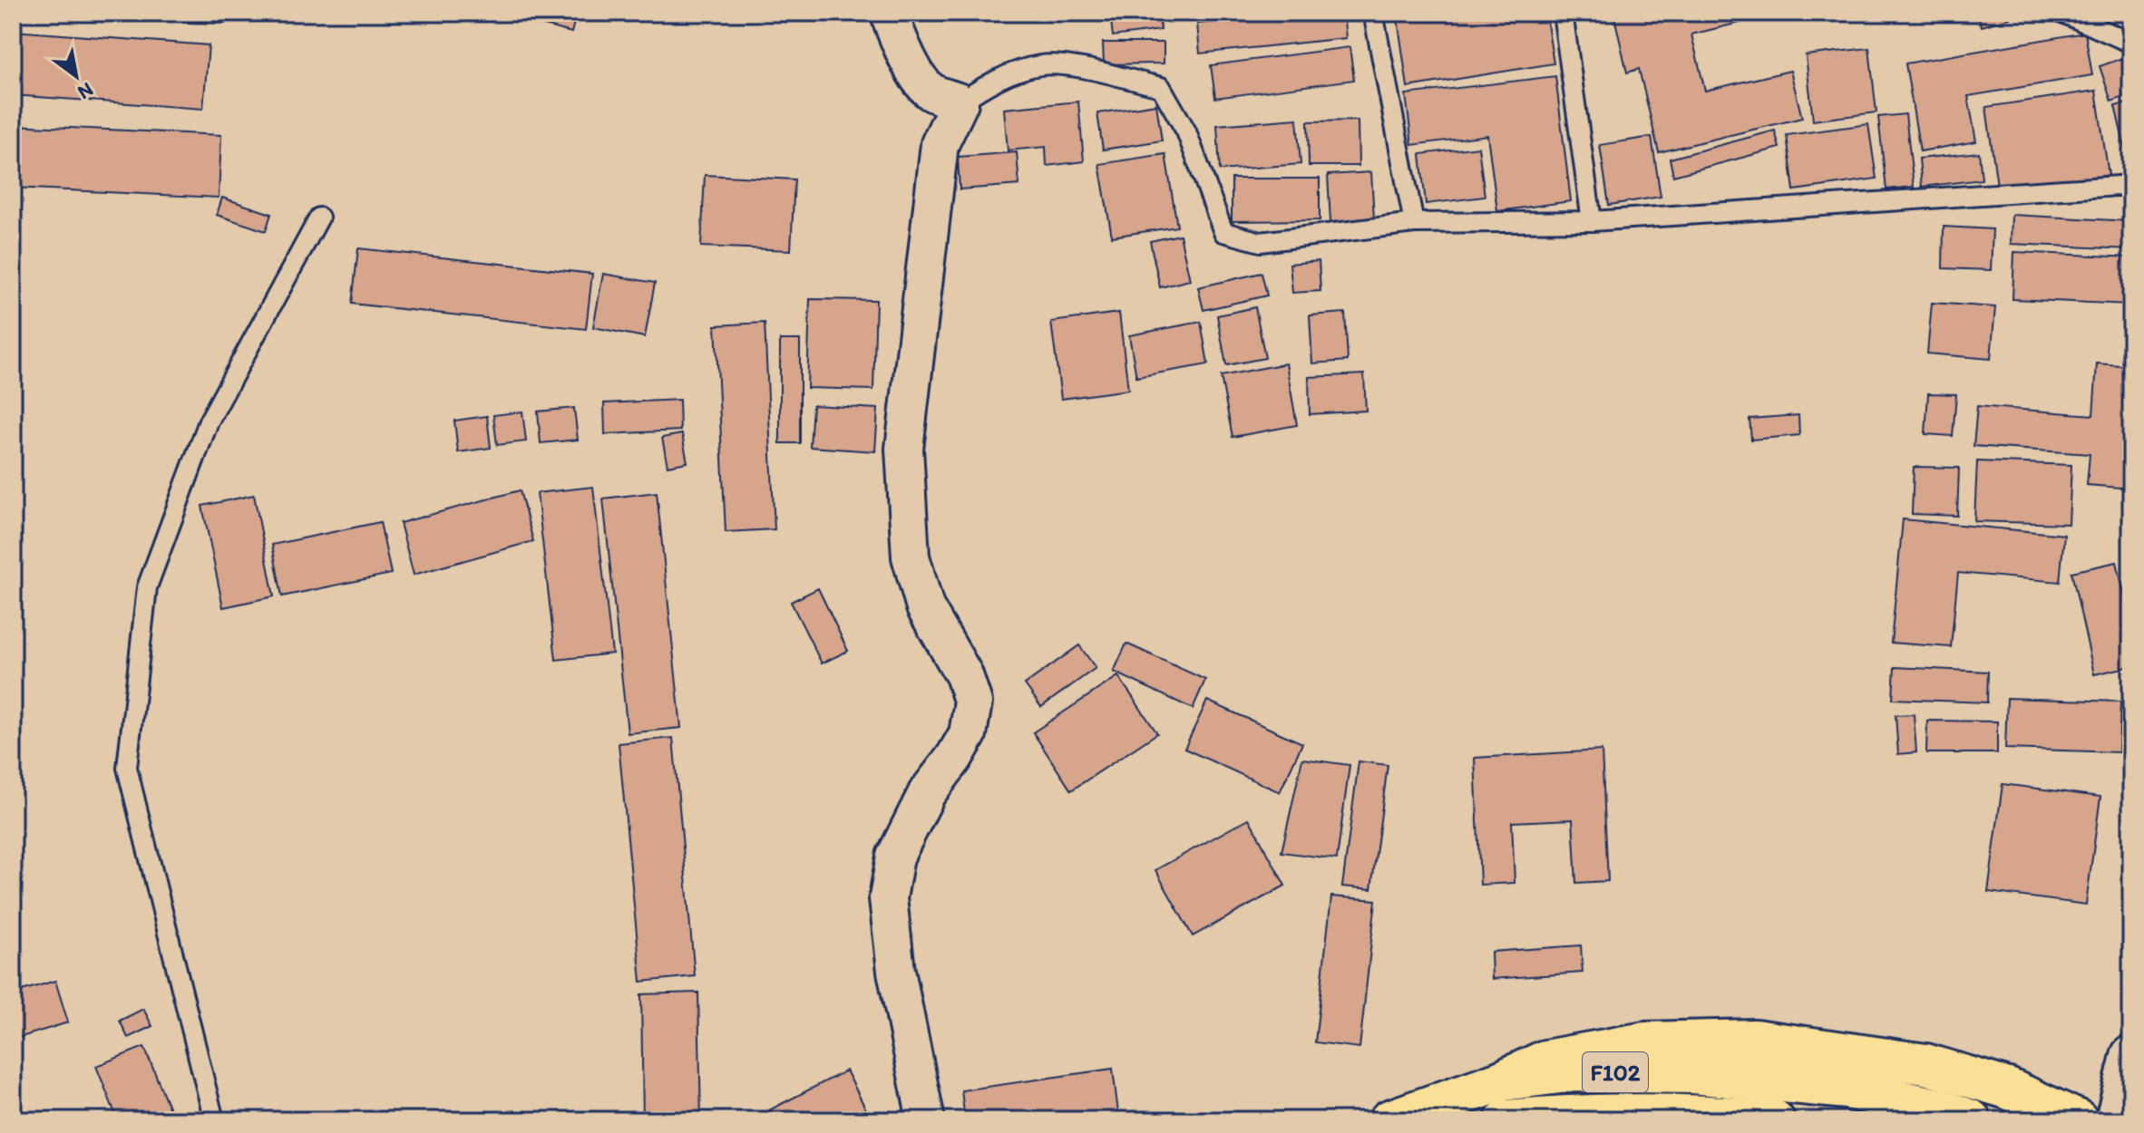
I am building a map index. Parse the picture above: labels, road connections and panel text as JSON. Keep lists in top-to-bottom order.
{
  "streets": {
    "main road": ["F102"]
  },
  "north": "bottom right"
}
